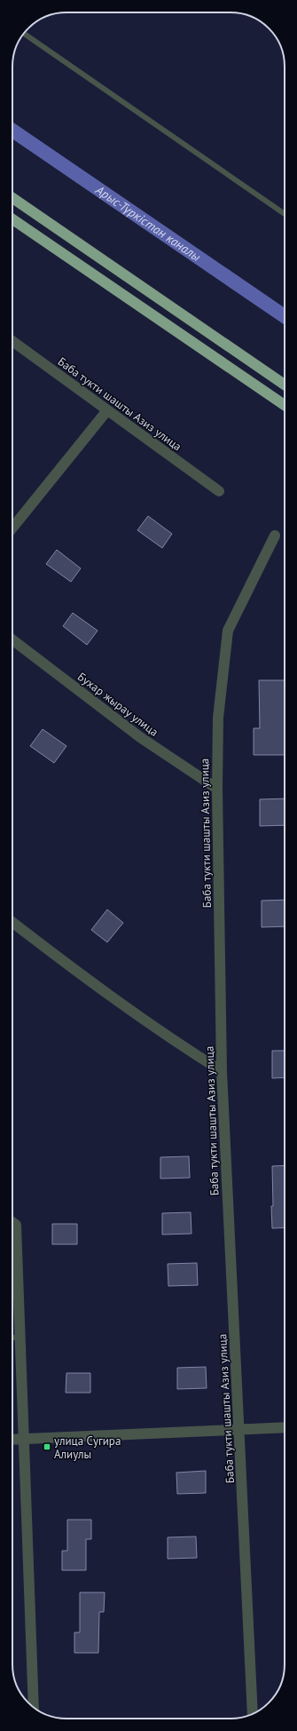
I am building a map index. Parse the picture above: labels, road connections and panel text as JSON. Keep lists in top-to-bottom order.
{
  "streets": {
    "street": ["Баба тукти шашты Азиз улица", "Бухар жырау улица"]
  },
  "crossings": [
    ["Баба тукти шашты Азиз улица", "Бухар жырау улица"]
  ],
  "water": ["Арыс-Түркістан каналы"],
  "places": {
    "transit": ["улица Сугира Алиулы"]
  }
}
